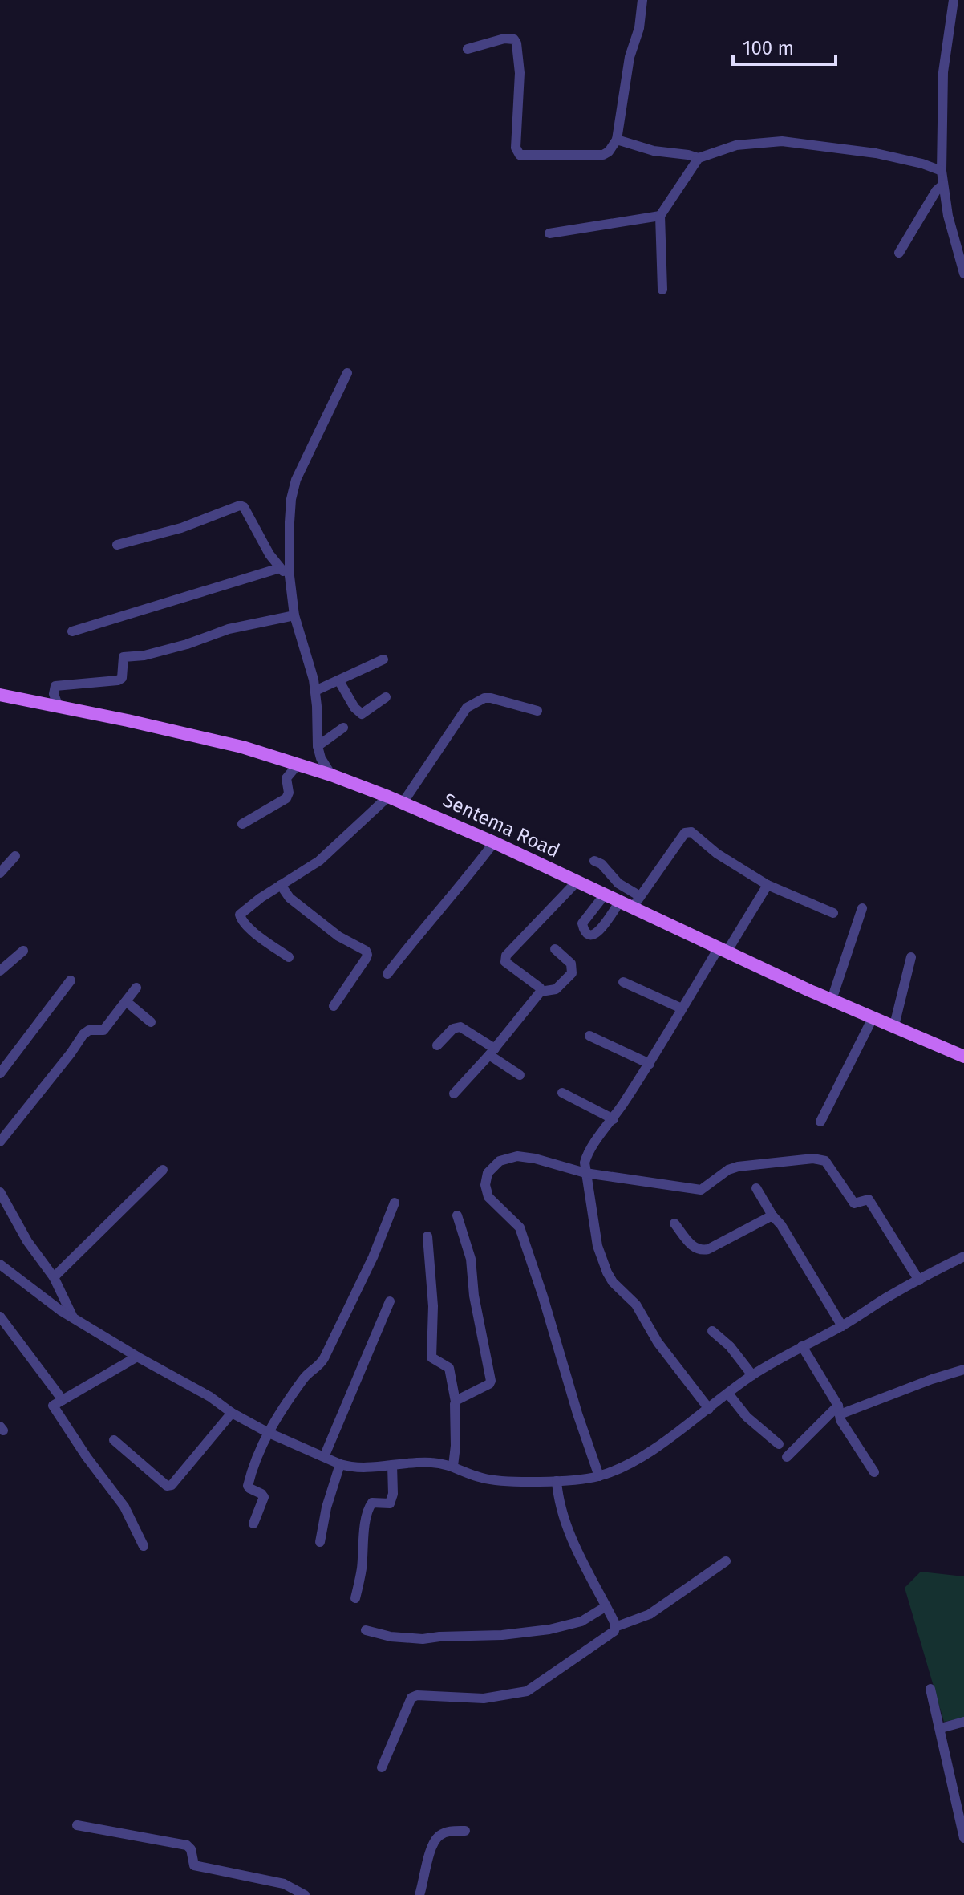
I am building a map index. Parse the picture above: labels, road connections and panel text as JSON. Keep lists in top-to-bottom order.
{
  "streets": {
    "main road": ["Sentema Road"]
  },
  "scale_bar": "100 m"
}
